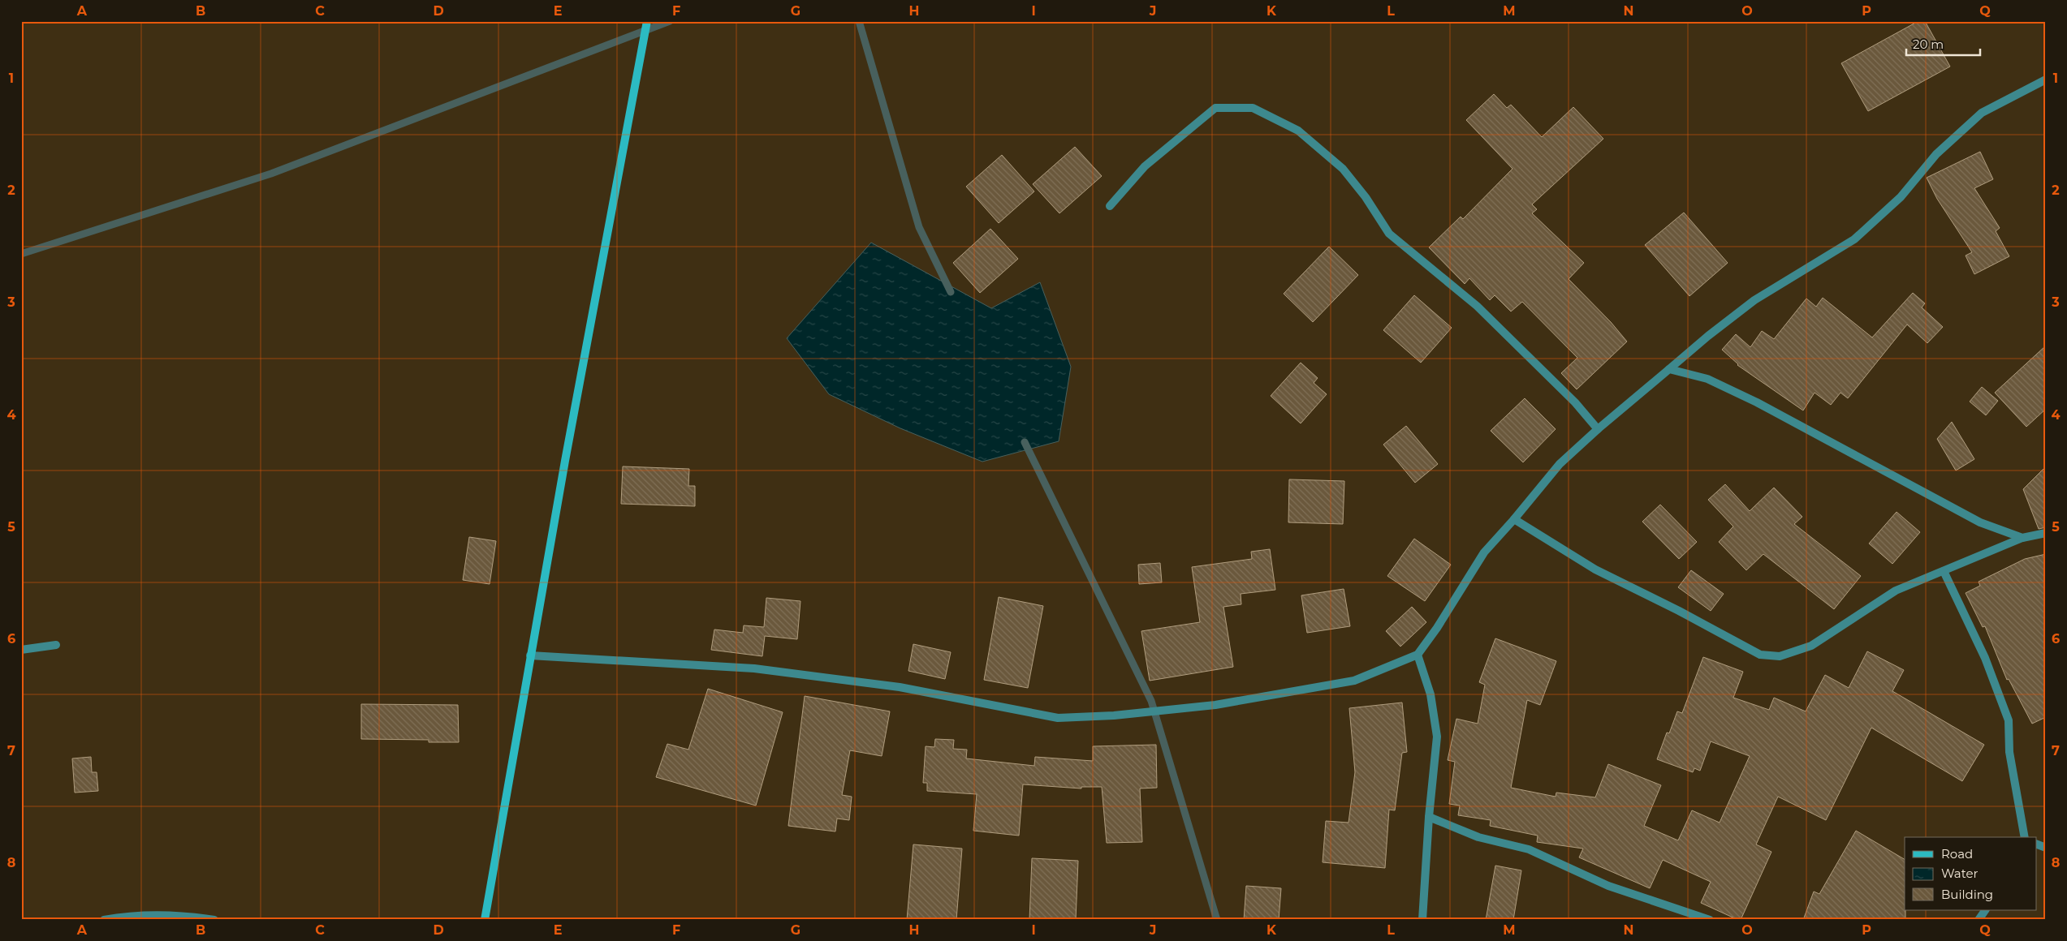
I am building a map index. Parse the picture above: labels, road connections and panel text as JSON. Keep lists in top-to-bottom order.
{
  "legend": ["Road", "Water", "Building"],
  "scale_bar": "20 m",
  "grid": {
    "columns": [
      "A",
      "B",
      "C",
      "D",
      "E",
      "F",
      "G",
      "H",
      "I",
      "J",
      "K",
      "L",
      "M",
      "N",
      "O",
      "P",
      "Q"
    ],
    "rows": [
      "1",
      "2",
      "3",
      "4",
      "5",
      "6",
      "7",
      "8"
    ]
  }
}
